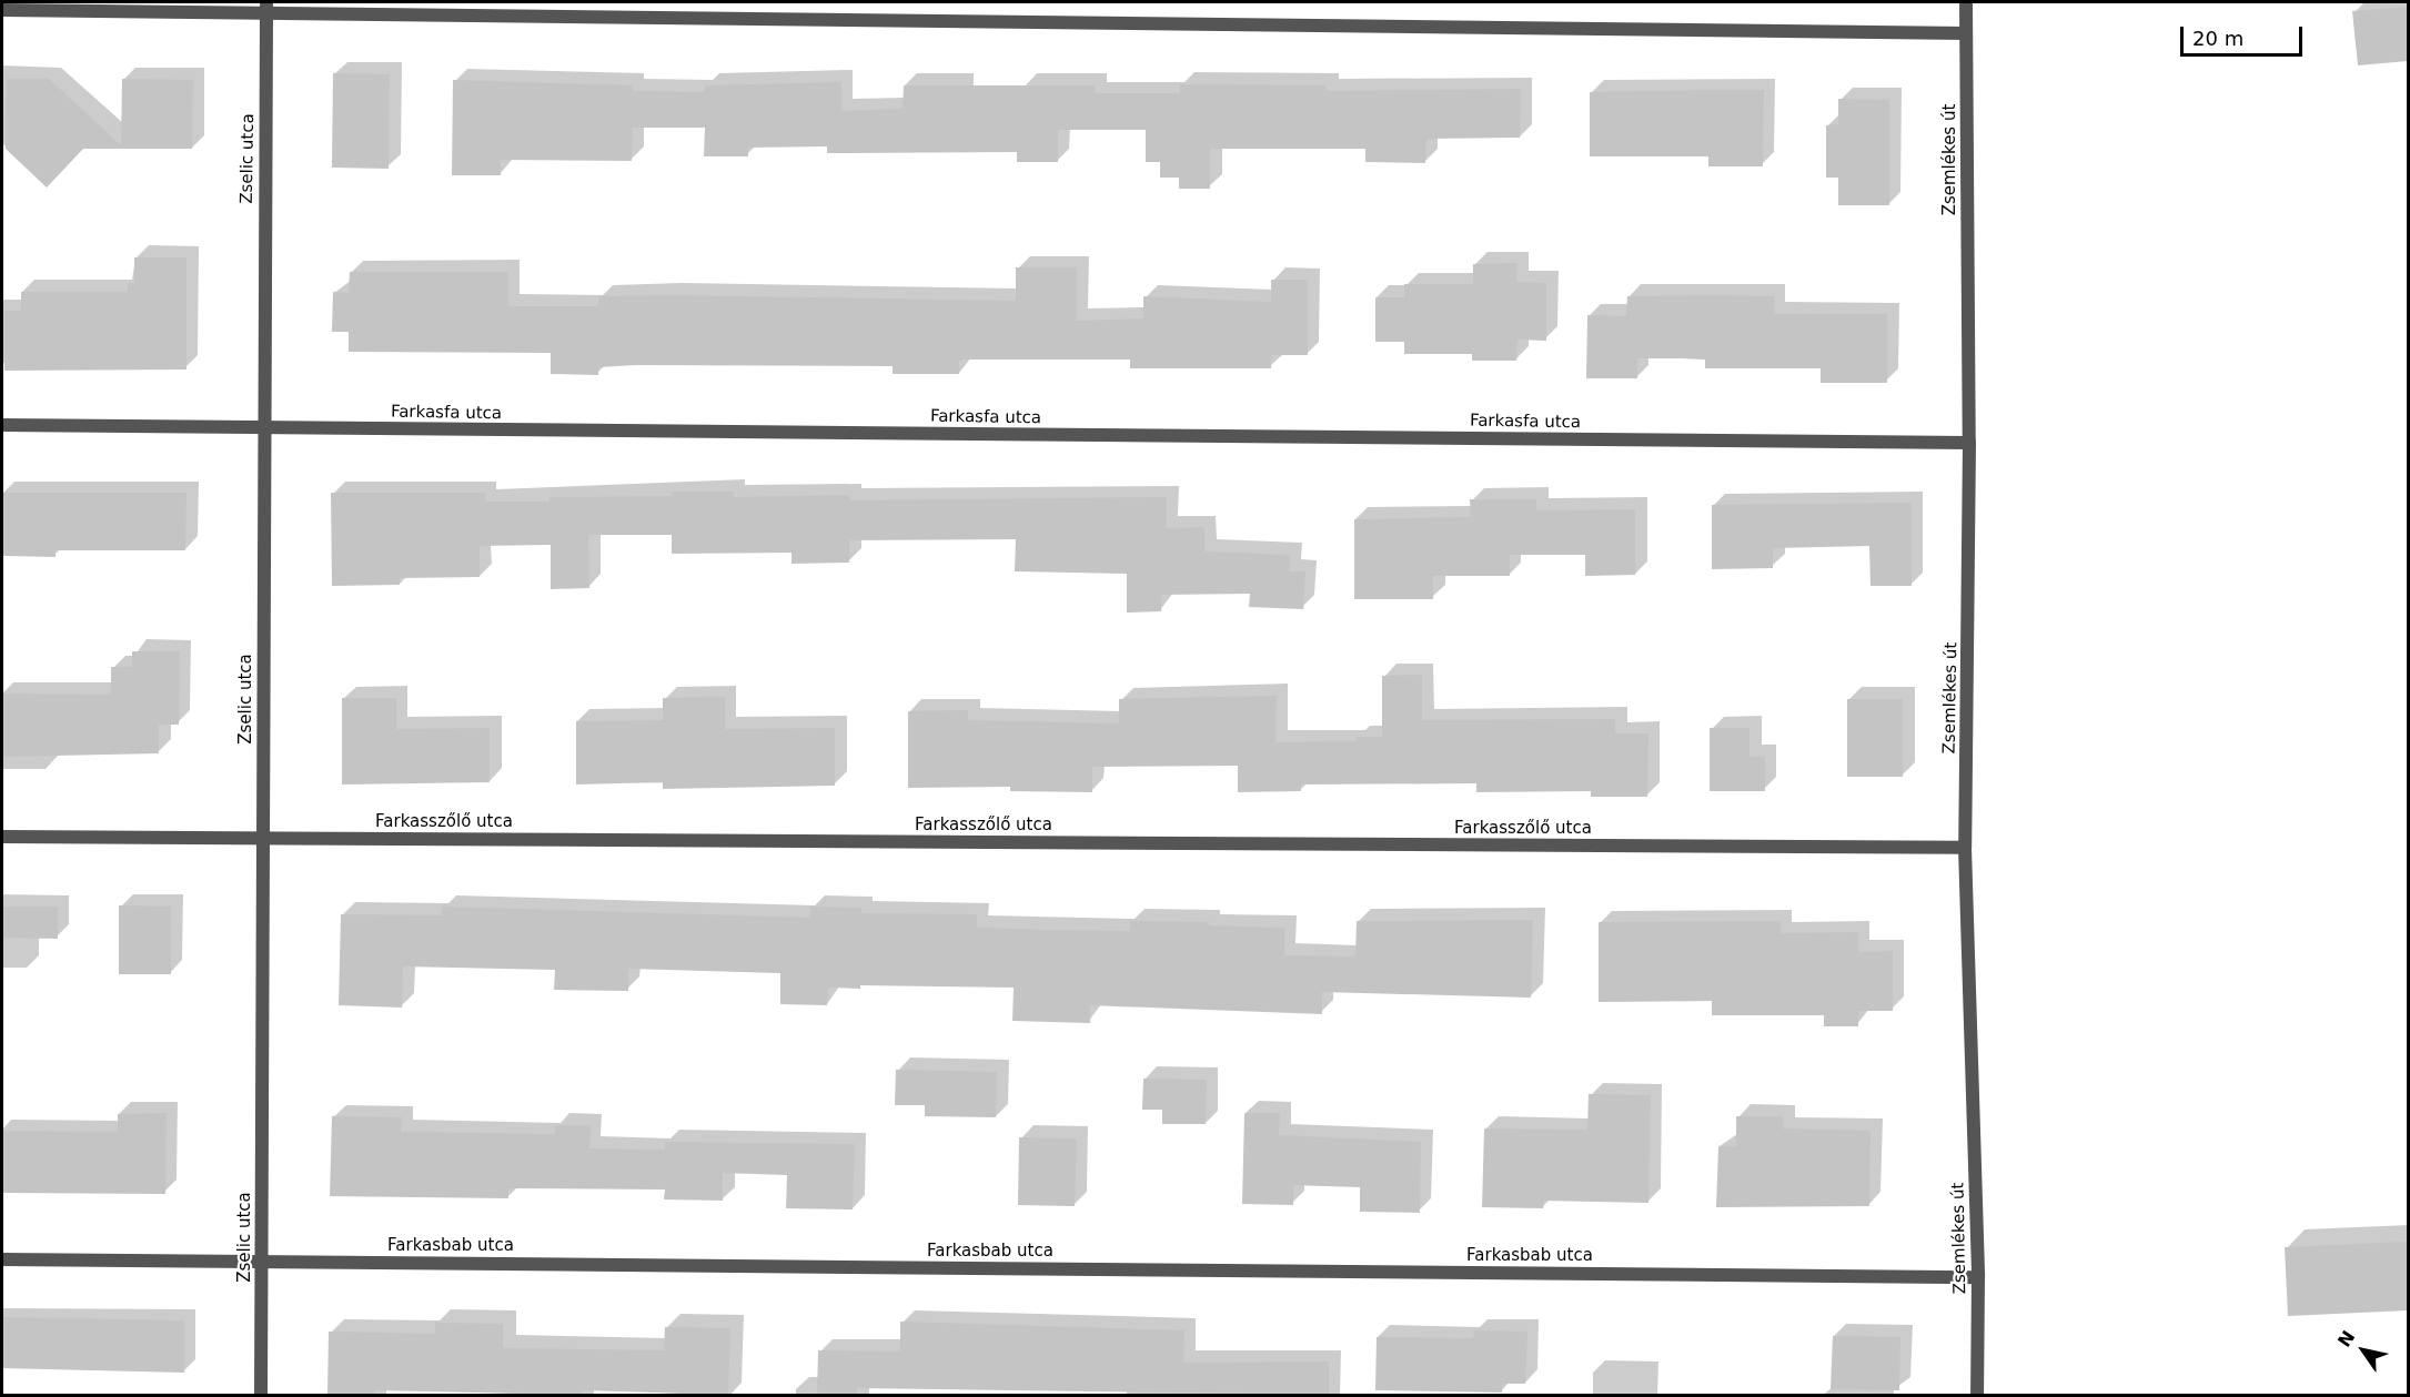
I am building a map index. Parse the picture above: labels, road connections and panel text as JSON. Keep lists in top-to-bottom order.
{
  "streets": {
    "street": [
      "Zselic utca",
      "Zsemlékes út",
      "Farkasfa utca",
      "Farkasszőlő utca",
      "Farkasbab utca"
    ]
  },
  "crossings": [
    ["Zselic utca", "Farkasfa utca"],
    ["Zselic utca", "Farkasszőlő utca"],
    ["Zselic utca", "Farkasbab utca"],
    ["Zsemlékes út", "Farkasfa utca"],
    ["Zsemlékes út", "Farkasszőlő utca"],
    ["Zsemlékes út", "Farkasbab utca"]
  ],
  "scale_bar": "20 m",
  "north": "top left"
}
